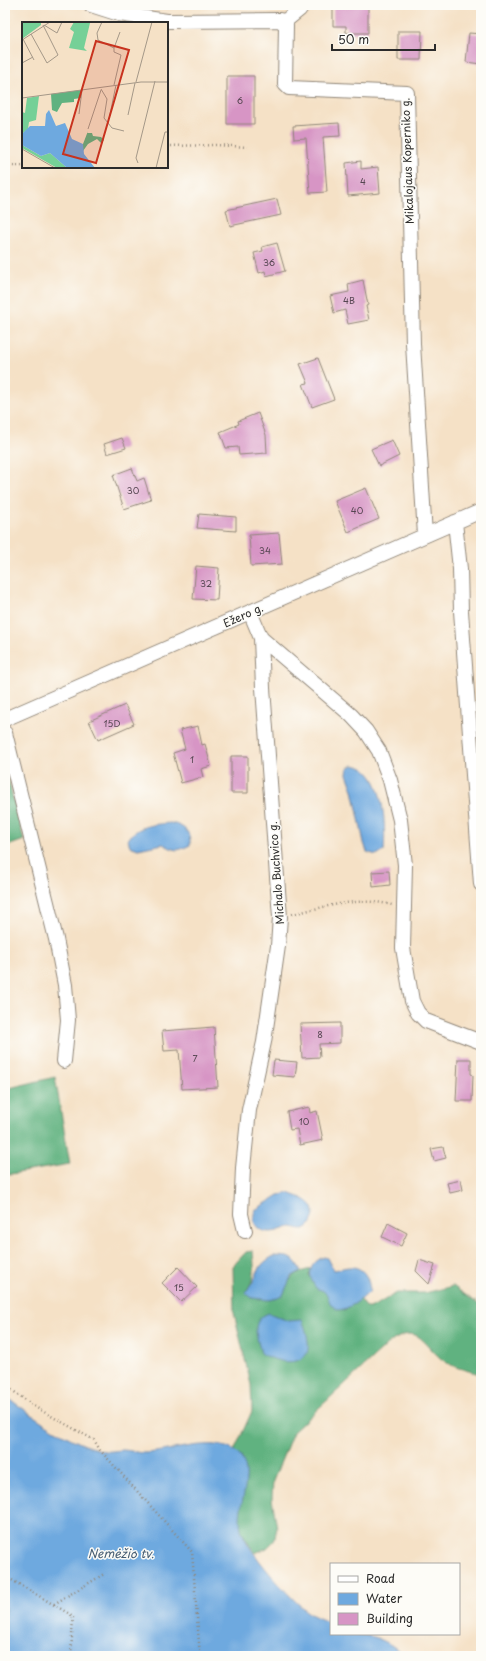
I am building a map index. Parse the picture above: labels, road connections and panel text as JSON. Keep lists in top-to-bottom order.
{
  "streets": {
    "street": ["Mikalojaus Koperniko g.", "Ežero g.", "Michalo Buchvico g."]
  },
  "crossings": [
    ["Mikalojaus Koperniko g.", "Ežero g."],
    ["Ežero g.", "Michalo Buchvico g."]
  ],
  "water": ["Nemėžio tv."],
  "house_numbers": [
    "6",
    "4",
    "36",
    "4B",
    "30",
    "40",
    "34",
    "32",
    "15D",
    "1",
    "8",
    "7",
    "10",
    "15"
  ],
  "legend": ["Road", "Water", "Building"],
  "scale_bar": "50 m"
}
